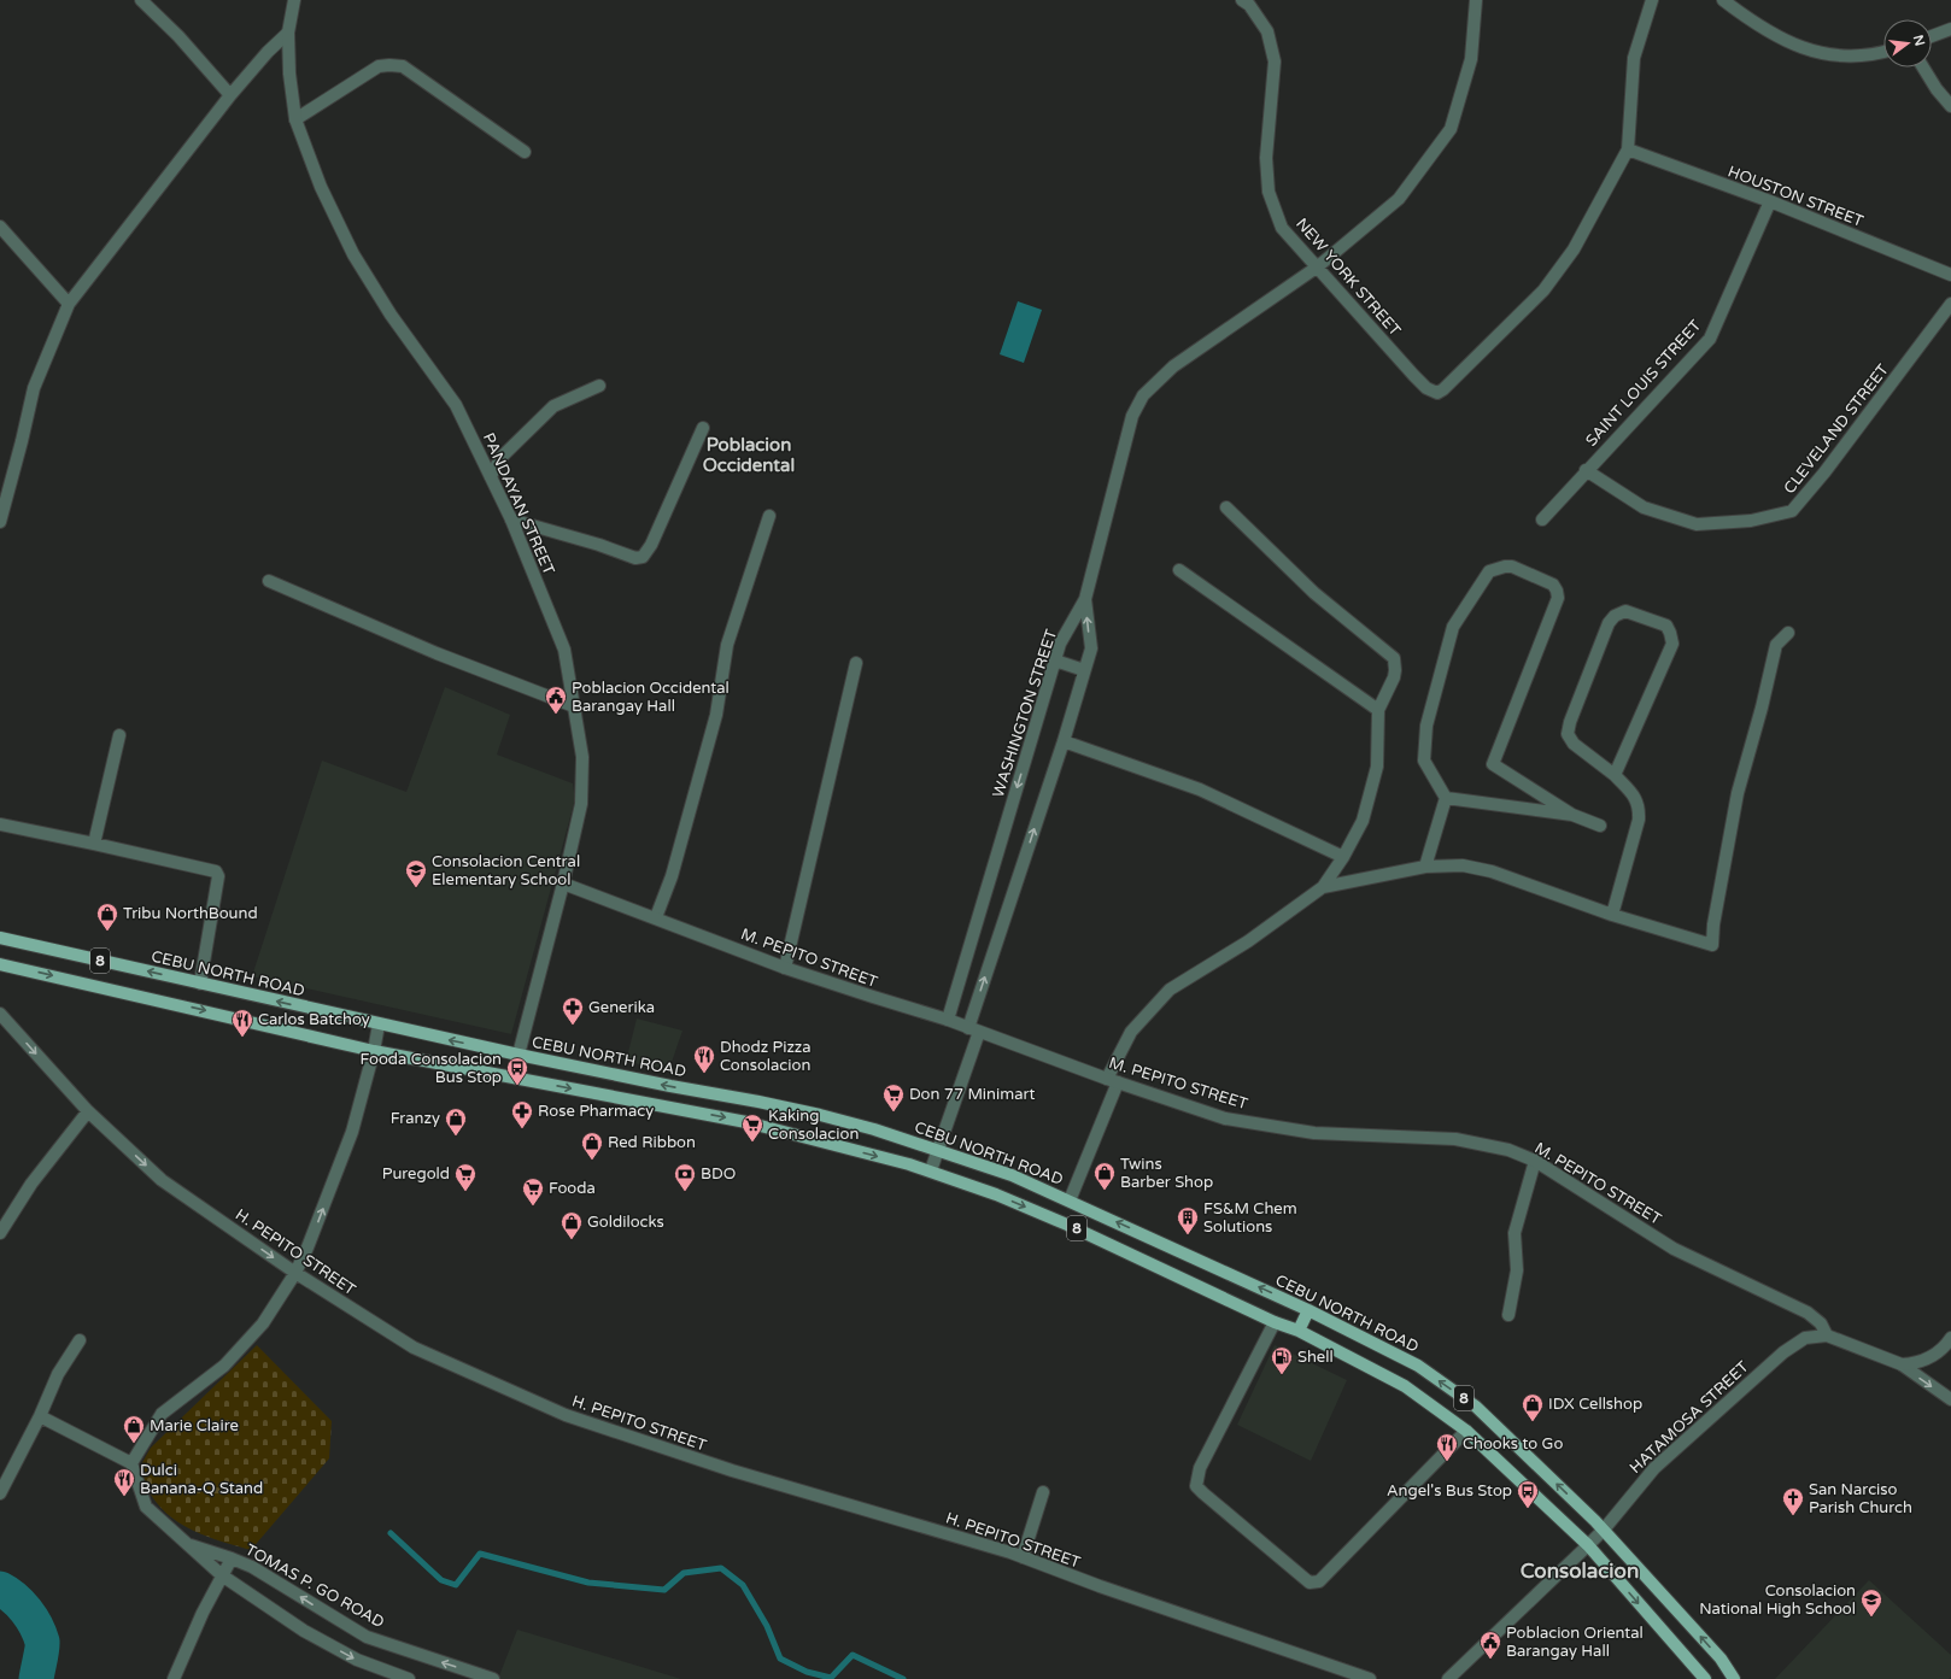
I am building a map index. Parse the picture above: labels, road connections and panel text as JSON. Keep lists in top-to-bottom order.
{
  "streets": {
    "main road": ["8", "CEBU NORTH ROAD"],
    "street": [
      "HOUSTON STREET",
      "NEW YORK STREET",
      "SAINT LOUIS STREET",
      "CLEVELAND STREET",
      "PANDAYAN STREET",
      "WASHINGTON STREET",
      "M. PEPITO STREET",
      "H. PEPITO STREET",
      "HATAMOSA STREET",
      "TOMAS P. GO ROAD"
    ]
  },
  "crossings": [
    ["HOUSTON STREET", "NEW YORK STREET"],
    ["HOUSTON STREET", "SAINT LOUIS STREET"],
    ["SAINT LOUIS STREET", "CLEVELAND STREET"],
    ["PANDAYAN STREET", "M. PEPITO STREET"],
    ["PANDAYAN STREET", "CEBU NORTH ROAD"],
    ["WASHINGTON STREET", "M. PEPITO STREET"],
    ["M. PEPITO STREET", "HATAMOSA STREET"],
    ["8", "HATAMOSA STREET"],
    ["CEBU NORTH ROAD", "HATAMOSA STREET"]
  ],
  "districts": ["Poblacion Occidental", "Consolacion"],
  "places": {
    "public building": ["Poblacion Occidental Barangay Hall", "Poblacion Oriental Barangay Hall"],
    "school or university": ["Consolacion Central Elementary School", "Consolacion National High School"],
    "shop": [
      "Tribu NorthBound",
      "Franzy",
      "Red Ribbon",
      "Twins Barber Shop",
      "Goldilocks",
      "IDX Cellshop",
      "Marie Claire"
    ],
    "pharmacy": ["Generika", "Rose Pharmacy"],
    "restaurant": [
      "Carlos Batchoy",
      "Dhodz Pizza Consolacion",
      "Chooks to Go",
      "Dulci Banana-Q Stand"
    ],
    "bus stop": ["Fooda Consolacion Bus Stop", "Angel's Bus Stop"],
    "supermarket": [
      "Don 77 Minimart",
      "Kaking Consolacion",
      "Puregold",
      "Fooda"
    ],
    "bank": ["BDO"],
    "building": ["FS&M Chem Solutions"],
    "fuel station": ["Shell"],
    "church": ["San Narciso Parish Church"]
  },
  "north": "right"
}
